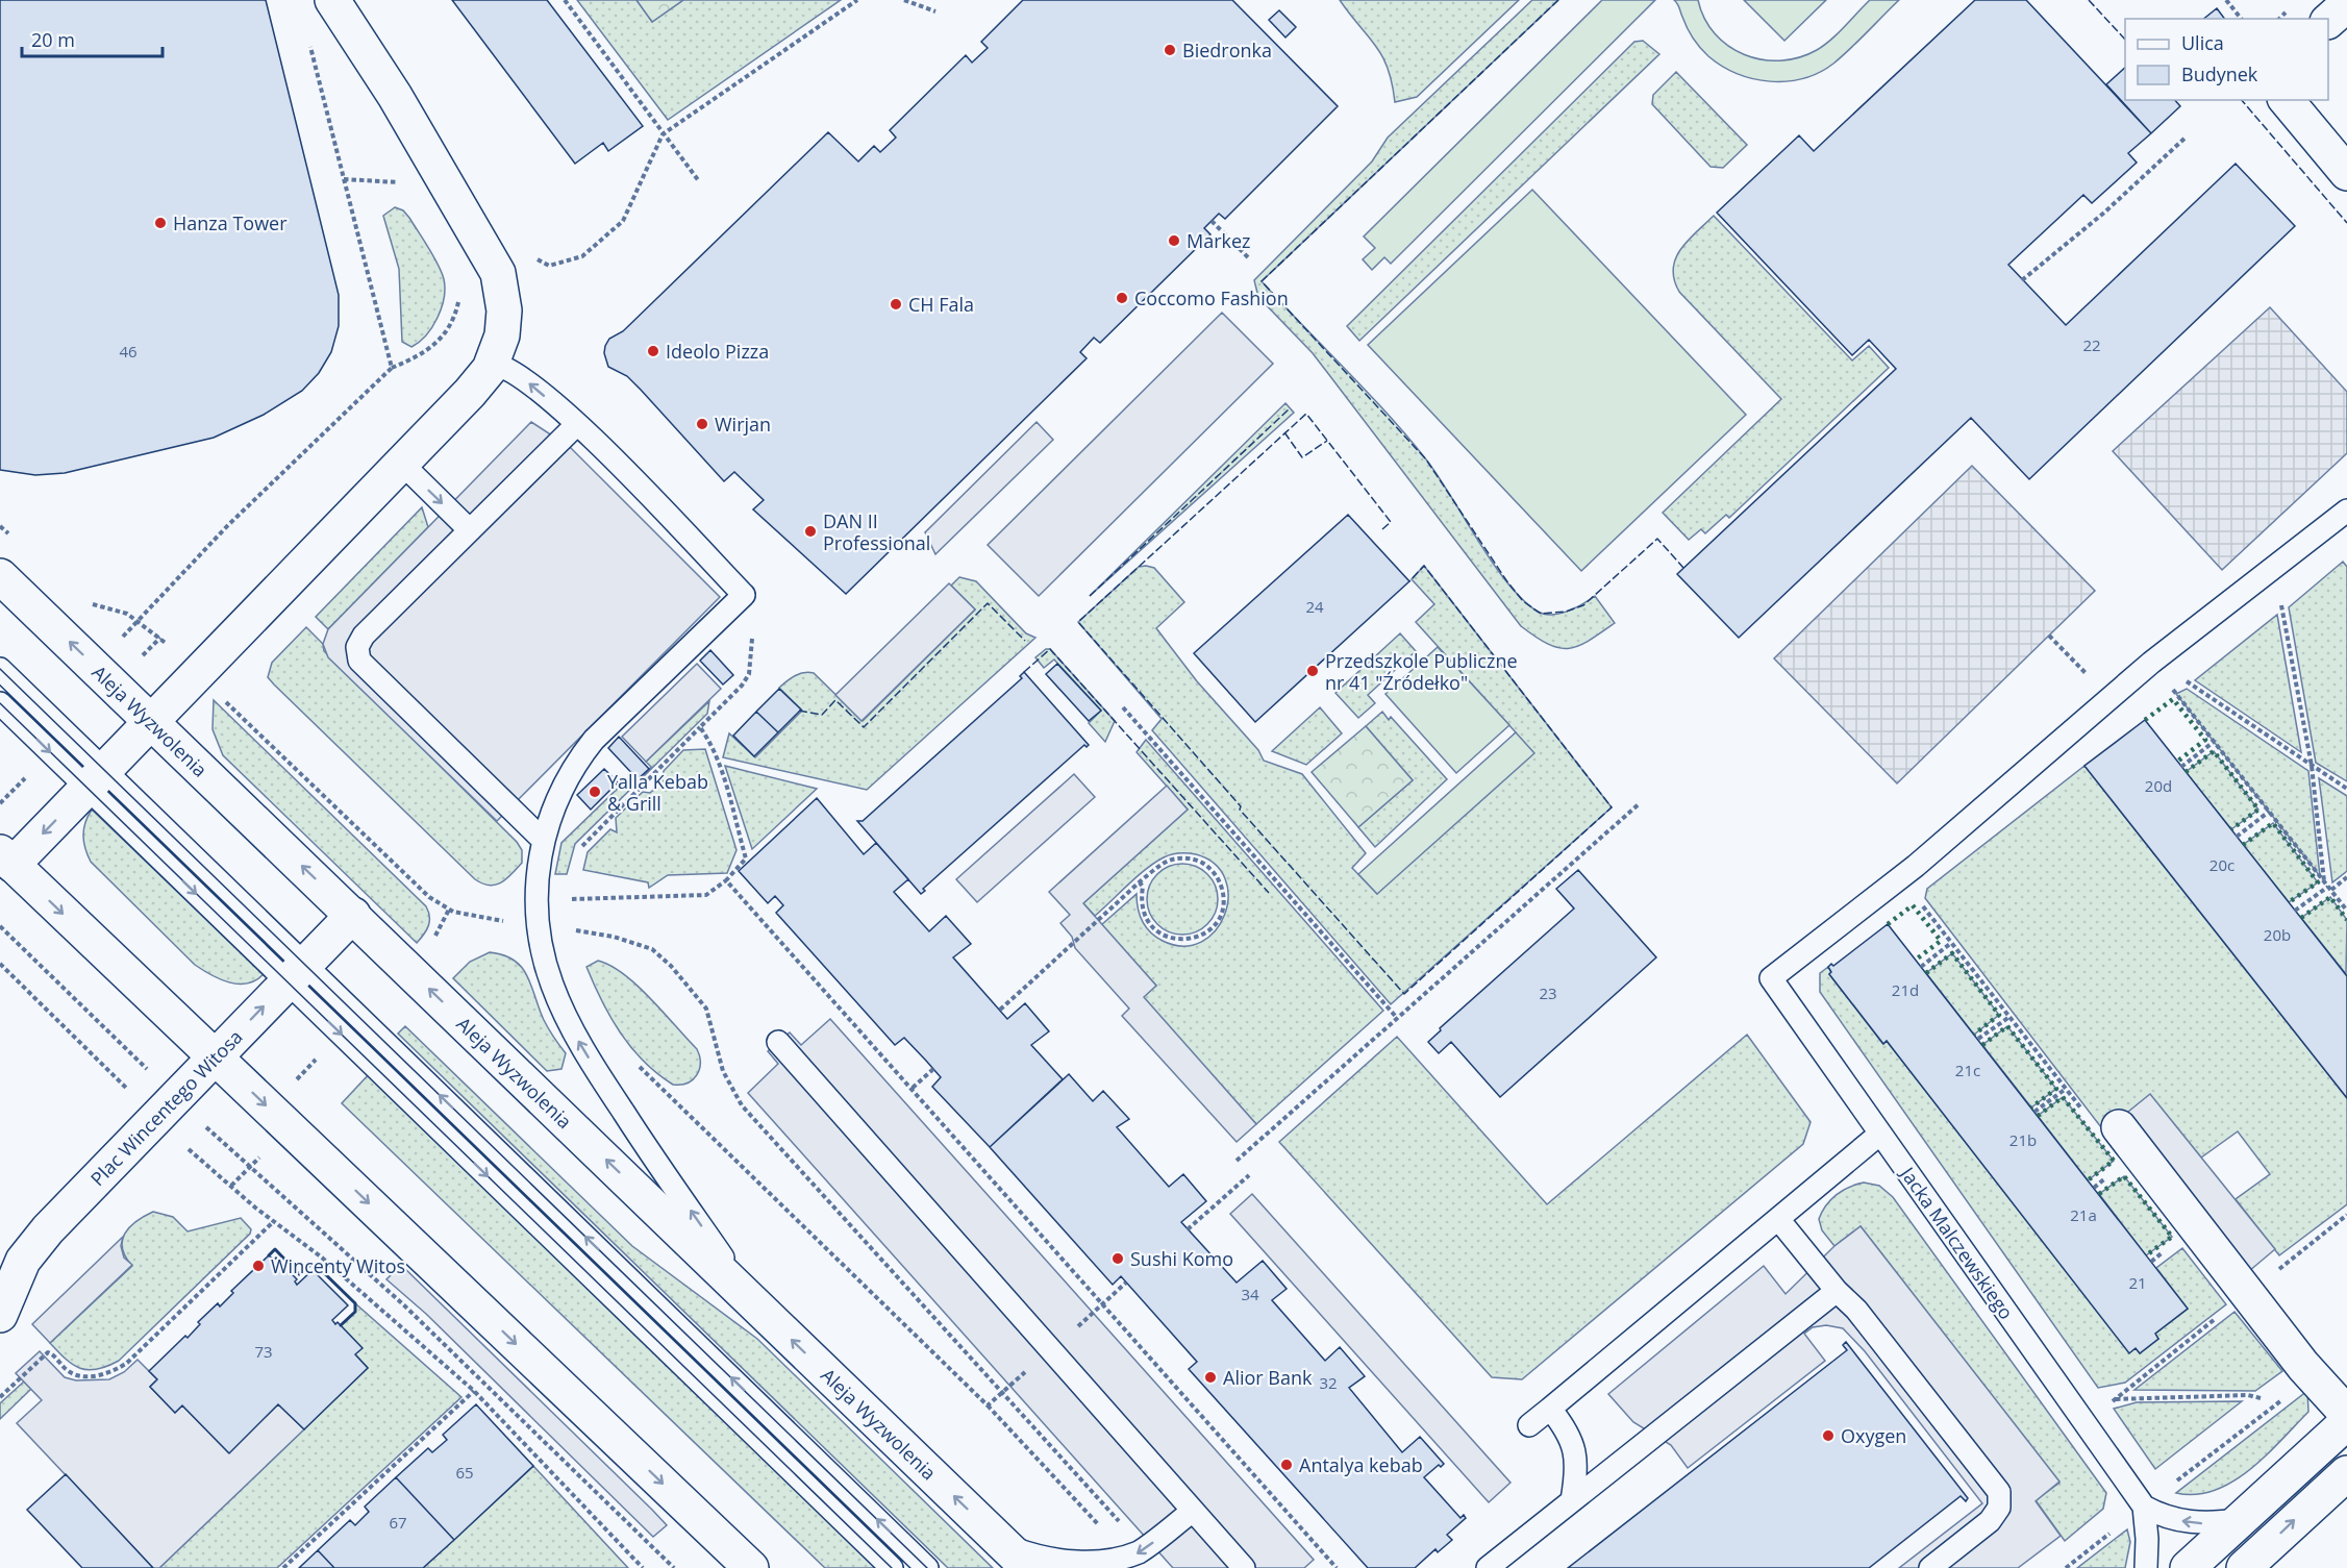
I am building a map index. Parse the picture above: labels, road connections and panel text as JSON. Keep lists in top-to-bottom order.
{
  "streets": {
    "street": ["Aleja Wyzwolenia", "Plac Wincentego Witosa"],
    "lane": ["Jacka Malczewskiego"]
  },
  "crossings": [
    ["Aleja Wyzwolenia", "Plac Wincentego Witosa"]
  ],
  "places": [
    "Biedronka",
    "Hanza Tower",
    "Markez",
    "Coccomo Fashion",
    "CH Fala",
    "Ideolo Pizza",
    "Wirjan",
    "DAN II Professional",
    "Przedszkole Publiczne nr 41 \"Źródełko\"",
    "Yalla Kebab & Grill",
    "Sushi Komo",
    "Wincenty Witos",
    "Alior Bank",
    "Oxygen",
    "Antalya kebab"
  ],
  "house_numbers": [
    "22",
    "46",
    "24",
    "20d",
    "20c",
    "20b",
    "21d",
    "23",
    "21c",
    "21b",
    "21a",
    "21",
    "34",
    "73",
    "32",
    "65",
    "67"
  ],
  "legend": ["Ulica", "Budynek"],
  "scale_bar": "20 m"
}
